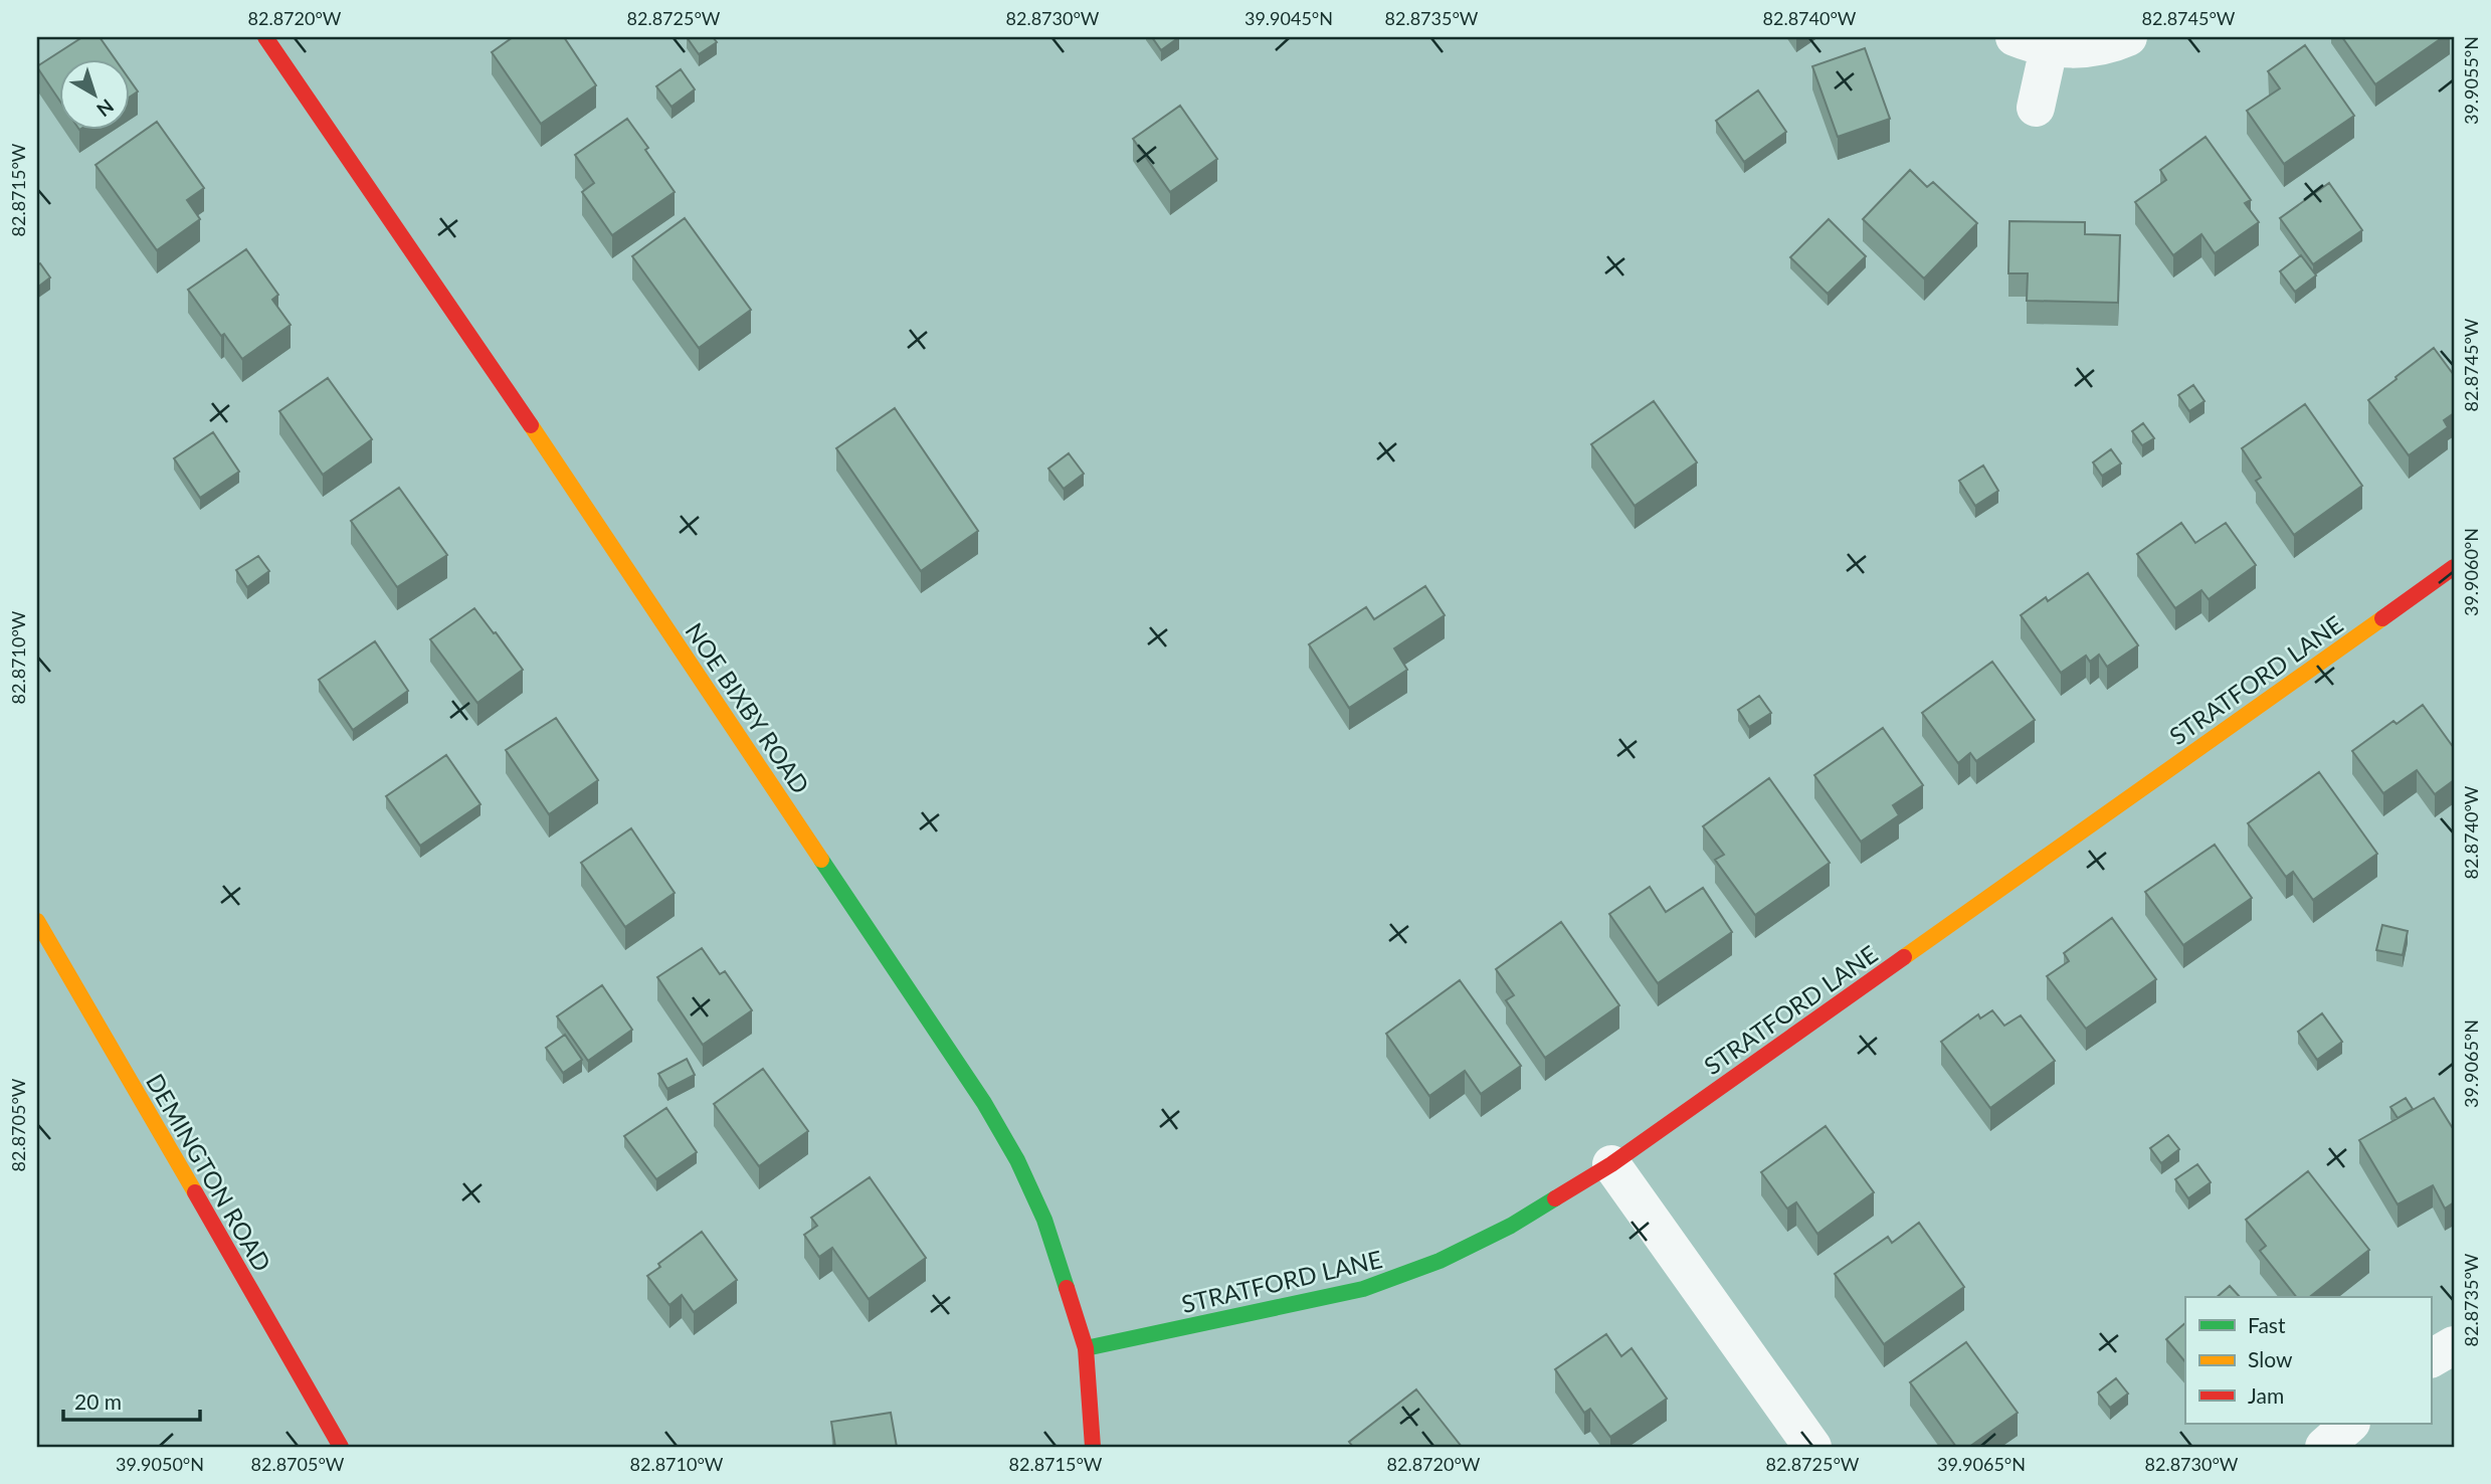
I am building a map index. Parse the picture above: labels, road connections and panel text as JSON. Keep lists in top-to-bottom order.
{
  "streets": {
    "street": ["STRATFORD LANE", "NOE BIXBY ROAD", "DEMINGTON ROAD"]
  },
  "crossings": [
    ["STRATFORD LANE", "NOE BIXBY ROAD"]
  ],
  "legend": ["Fast", "Slow", "Jam"],
  "scale_bar": "20 m",
  "north": "bottom right",
  "coordinates": [
    "82.8720°W",
    "82.8725°W",
    "82.8730°W",
    "39.9045°N",
    "82.8735°W",
    "82.8740°W",
    "82.8745°W",
    "39.9055°N",
    "82.8715°W",
    "39.9060°N",
    "82.8710°W",
    "39.9065°N",
    "82.8705°W",
    "39.9050°N"
  ]
}
